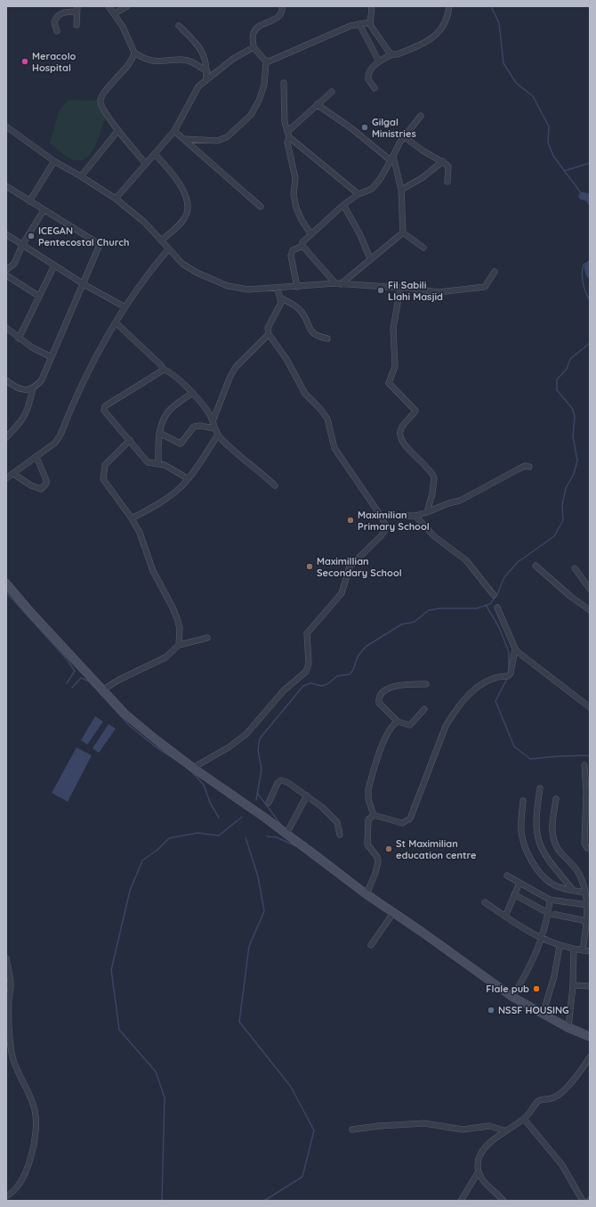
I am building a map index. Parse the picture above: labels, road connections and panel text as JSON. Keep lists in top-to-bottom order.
{
  "places": [
    "Meracolo Hospital",
    "Gilgal Ministries",
    "ICEGAN Pentecostal Church",
    "Fil Sabili Llahi Masjid",
    "Maximilian Primary School",
    "Maximillian Secondary School",
    "St Maximilian education centre",
    "Flale pub",
    "NSSF HOUSING"
  ]
}
